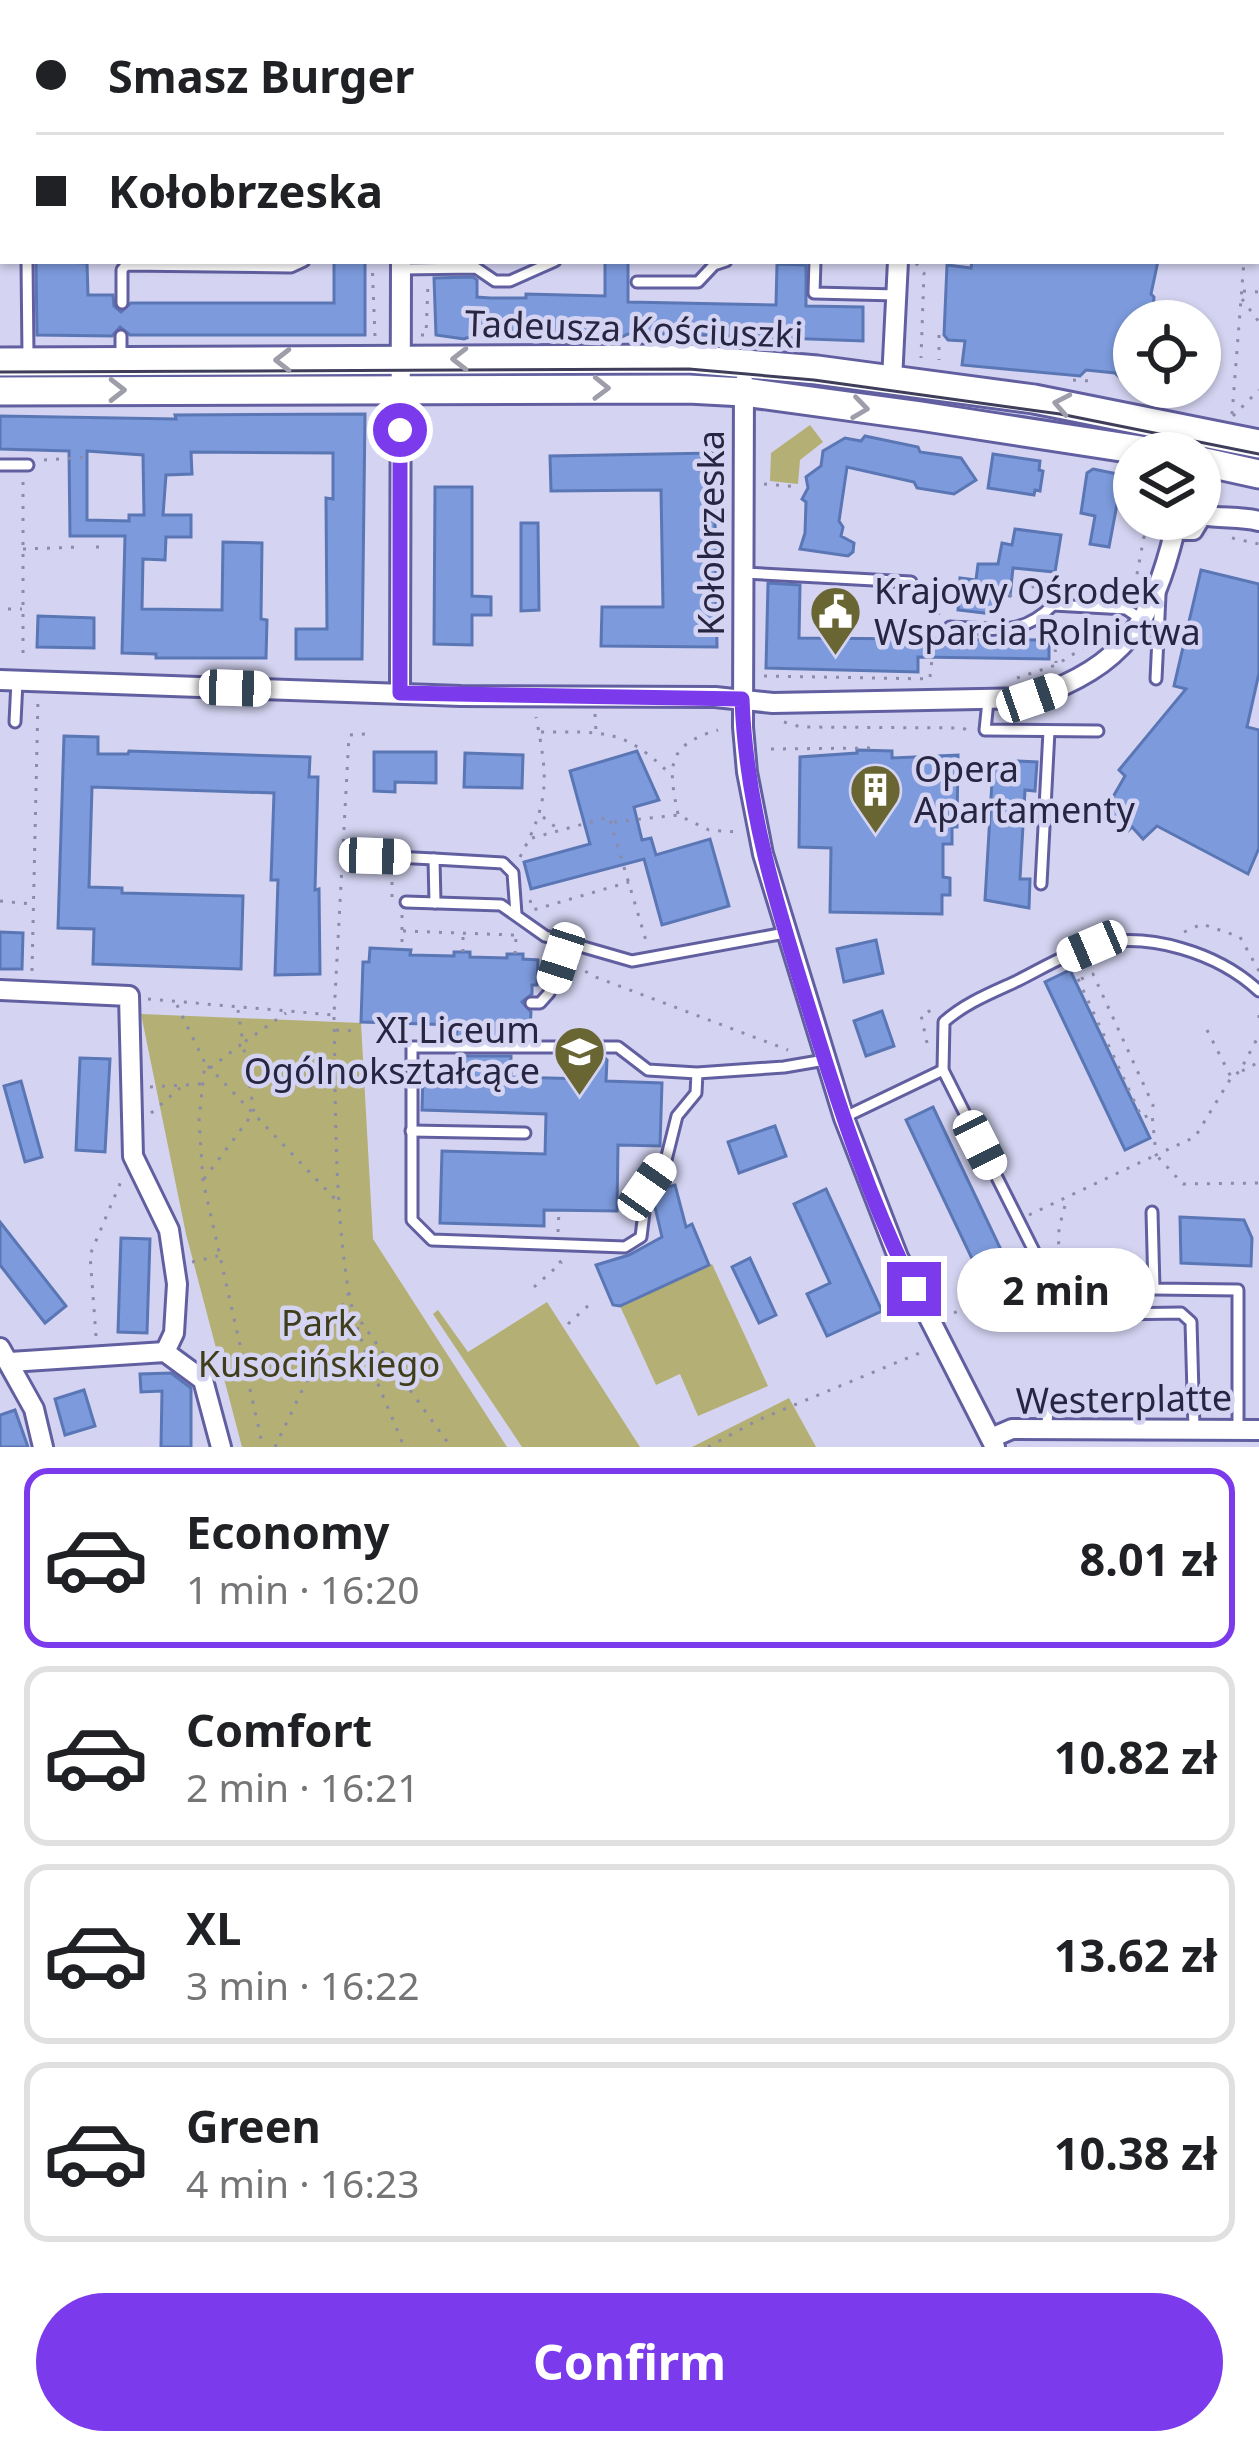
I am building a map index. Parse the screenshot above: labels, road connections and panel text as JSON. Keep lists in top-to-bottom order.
{
  "streets": {
    "street": ["Tadeusza Kościuszki", "Kołobrzeska", "Westerplatte"]
  },
  "crossings": [
    ["Tadeusza Kościuszki", "Kołobrzeska"],
    ["Kołobrzeska", "Westerplatte"]
  ],
  "parks": ["Park Kusocińskiego"],
  "places": {
    "public building": ["Krajowy Ośrodek Wsparcia Rolnictwa"],
    "building": ["Opera Apartamenty"],
    "school or university": ["XI Liceum Ogólnokształcące"]
  },
  "page": {
    "banner": ["Smasz Burger", "Kołobrzeska"],
    "bubble": "2 min",
    "list": [
      {
        "name": "Economy",
        "note": "1 min · 16:20",
        "value": "8.01 zł"
      },
      {
        "name": "Comfort",
        "note": "2 min · 16:21",
        "value": "10.82 zł"
      },
      {
        "name": "XL",
        "note": "3 min · 16:22",
        "value": "13.62 zł"
      },
      {
        "name": "Green",
        "note": "4 min · 16:23",
        "value": "10.38 zł"
      }
    ],
    "buttons": "Confirm"
  }
}
